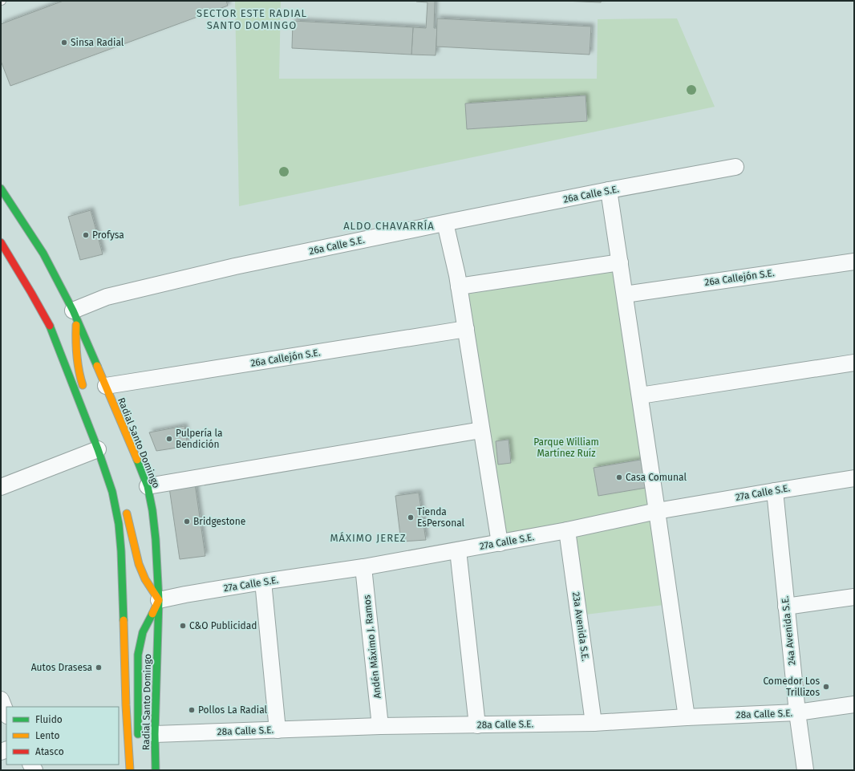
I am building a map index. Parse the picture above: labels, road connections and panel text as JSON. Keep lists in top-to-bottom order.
{
  "streets": {
    "main road": ["Radial Santo Domingo"],
    "street": [
      "26a Calle S.E.",
      "26a Callejón S.E.",
      "27a Calle S.E.",
      "23a Avenida S.E.",
      "24a Avenida S.E.",
      "Andén Máximo J. Ramos",
      "28a Calle S.E."
    ]
  },
  "crossings": [
    ["26a Calle S.E.", "Radial Santo Domingo"],
    ["26a Callejón S.E.", "Radial Santo Domingo"],
    ["Radial Santo Domingo", "27a Calle S.E."],
    ["Radial Santo Domingo", "28a Calle S.E."],
    ["27a Calle S.E.", "23a Avenida S.E."],
    ["27a Calle S.E.", "24a Avenida S.E."],
    ["27a Calle S.E.", "Andén Máximo J. Ramos"],
    ["23a Avenida S.E.", "28a Calle S.E."],
    ["24a Avenida S.E.", "28a Calle S.E."],
    ["Andén Máximo J. Ramos", "28a Calle S.E."]
  ],
  "districts": ["SECTOR ESTE RADIAL SANTO DOMINGO", "ALDO CHAVARRÍA", "MÁXIMO JEREZ"],
  "parks": ["Parque William Martínez Ruíz"],
  "places": [
    "Sinsa Radial",
    "Profysa",
    "Pulpería la Bendición",
    "Casa Comunal",
    "Tienda EsPersonal",
    "Bridgestone",
    "C&O Publicidad",
    "Autos Drasesa",
    "Comedor Los Trillizos",
    "Pollos La Radial"
  ],
  "legend": ["Fluido", "Lento", "Atasco"]
}
